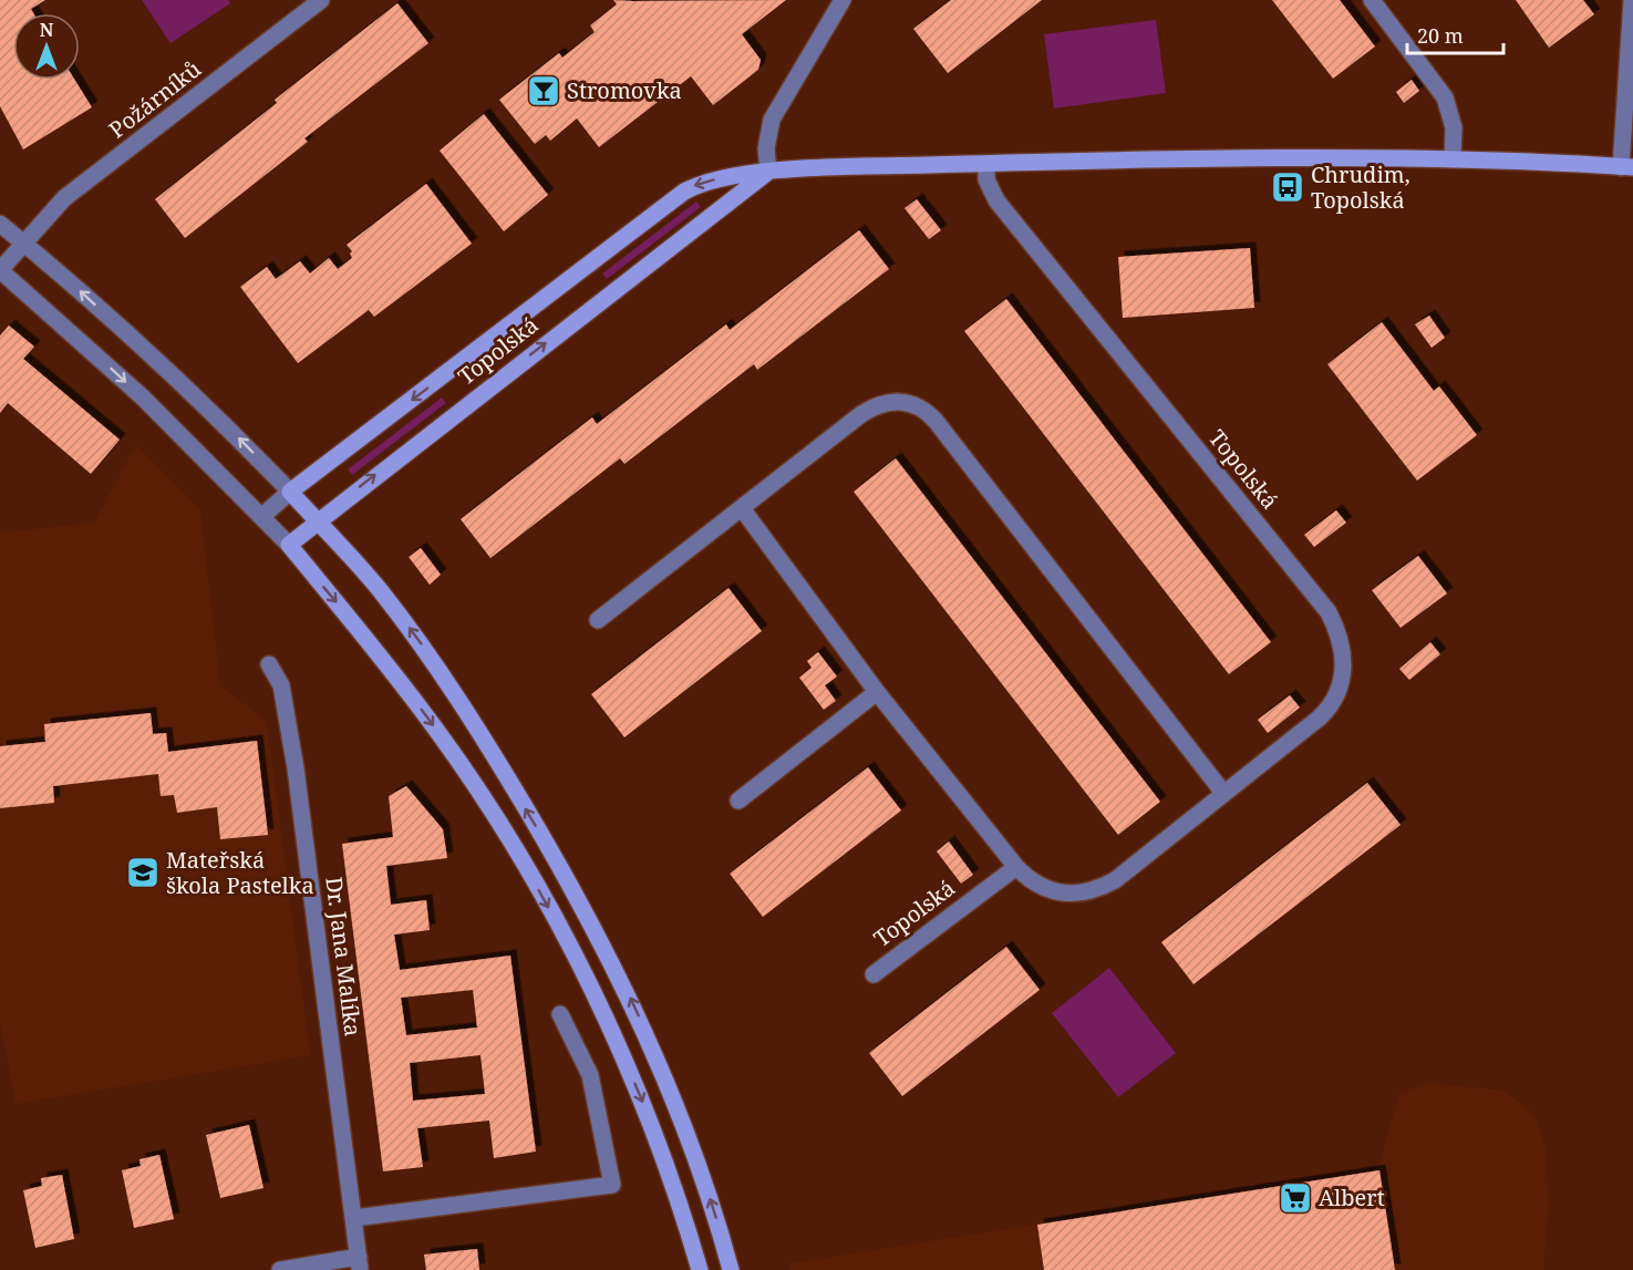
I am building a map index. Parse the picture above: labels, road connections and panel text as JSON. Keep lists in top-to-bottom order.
{
  "streets": {
    "main road": ["Topolská"],
    "street": ["Požárníků", "Dr. Jana Malíka"]
  },
  "places": {
    "bar": ["Stromovka"],
    "bus stop": ["Chrudim, Topolská"],
    "school or university": ["Mateřská škola Pastelka"],
    "supermarket": ["Albert"]
  },
  "scale_bar": "20 m",
  "north": "top"
}
